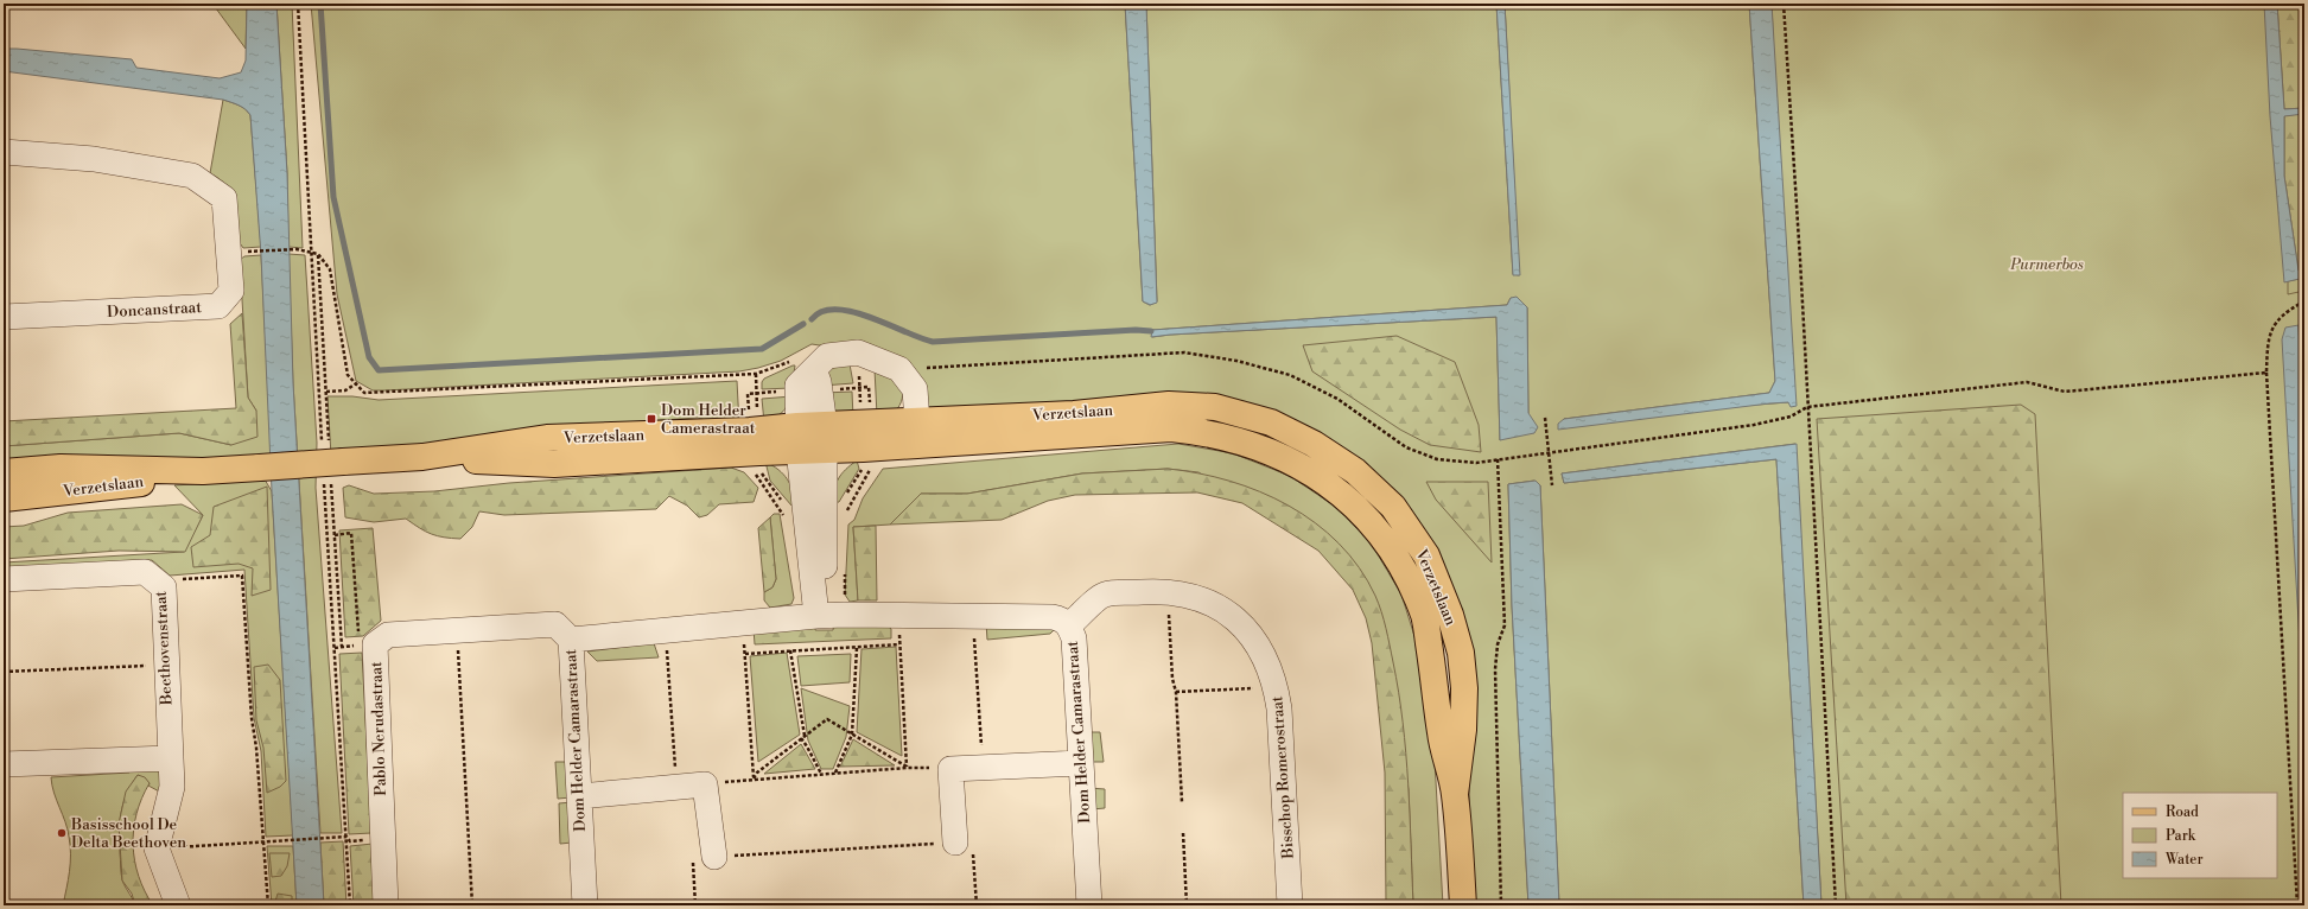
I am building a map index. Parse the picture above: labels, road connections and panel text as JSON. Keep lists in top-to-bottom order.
{
  "streets": {
    "main road": ["Verzetslaan"],
    "street": [
      "Doncanstraat",
      "Beethovenstraat",
      "Pablo Nerudastraat",
      "Dom Helder Camarastraat",
      "Bisschop Romerostraat"
    ]
  },
  "crossings": [
    ["Pablo Nerudastraat", "Dom Helder Camarastraat"],
    ["Dom Helder Camarastraat", "Bisschop Romerostraat"]
  ],
  "parks": ["Purmerbos"],
  "places": {
    "transit": ["Dom Helder Camerastraat"],
    "other": ["Basisschool De Delta Beethoven"]
  },
  "legend": ["Road", "Park", "Water"]
}
